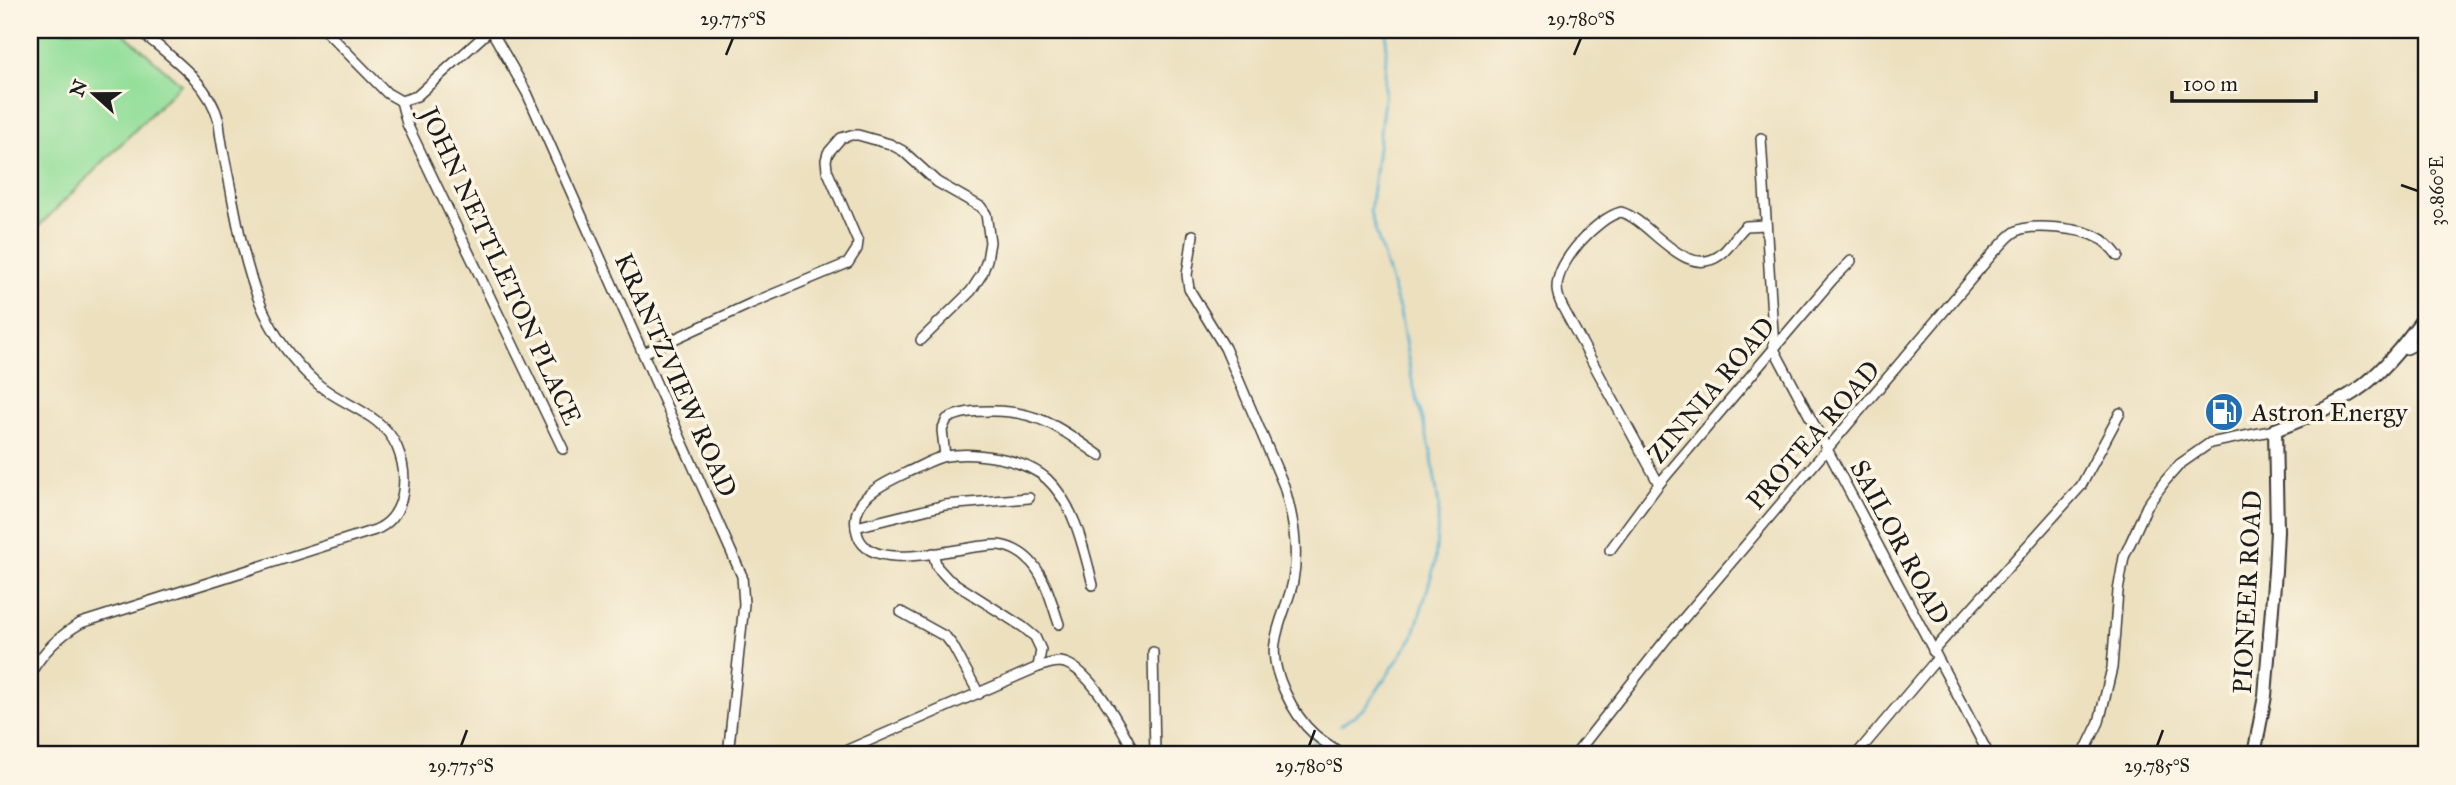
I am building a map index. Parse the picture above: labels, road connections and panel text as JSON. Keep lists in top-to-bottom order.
{
  "streets": {
    "main road": ["PIONEER ROAD"],
    "street": [
      "JOHN NETTLETON PLACE",
      "KRANTZVIEW ROAD",
      "ZINNIA ROAD",
      "PROTEA ROAD",
      "SAILOR ROAD"
    ]
  },
  "crossings": [
    ["ZINNIA ROAD", "SAILOR ROAD"],
    ["PROTEA ROAD", "SAILOR ROAD"]
  ],
  "places": {
    "fuel station": ["Astron Energy"]
  },
  "scale_bar": "100 m",
  "north": "left",
  "coordinates": [
    "29.775°S",
    "29.780°S",
    "30.860°E",
    "29.785°S"
  ]
}
